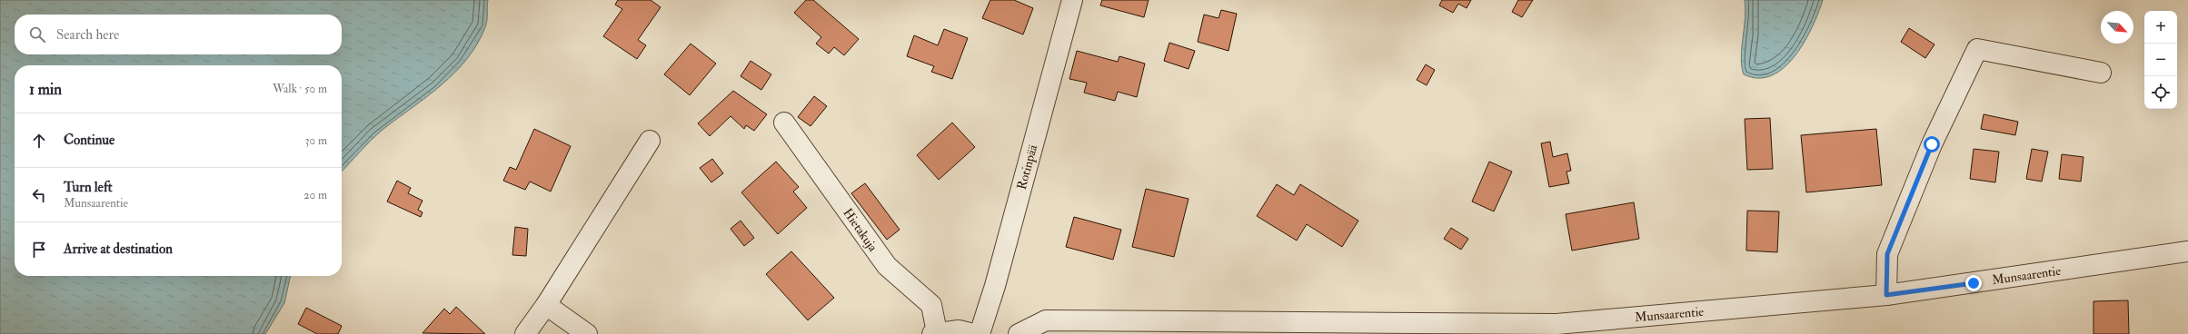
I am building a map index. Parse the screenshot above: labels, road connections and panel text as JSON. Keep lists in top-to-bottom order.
{
  "streets": {
    "street": ["Rotinpää", "Hietakuja", "Munsaarentie"]
  },
  "north": "bottom right",
  "page": {
    "map_buttons": ["+", "−"],
    "search": "Search here",
    "heading": ["1 min", "Walk · 50 m"],
    "list": [
      ["Continue", "30 m"],
      ["Turn left", "Munsaarentie", "20 m"],
      "Arrive at destination"
    ]
  }
}
